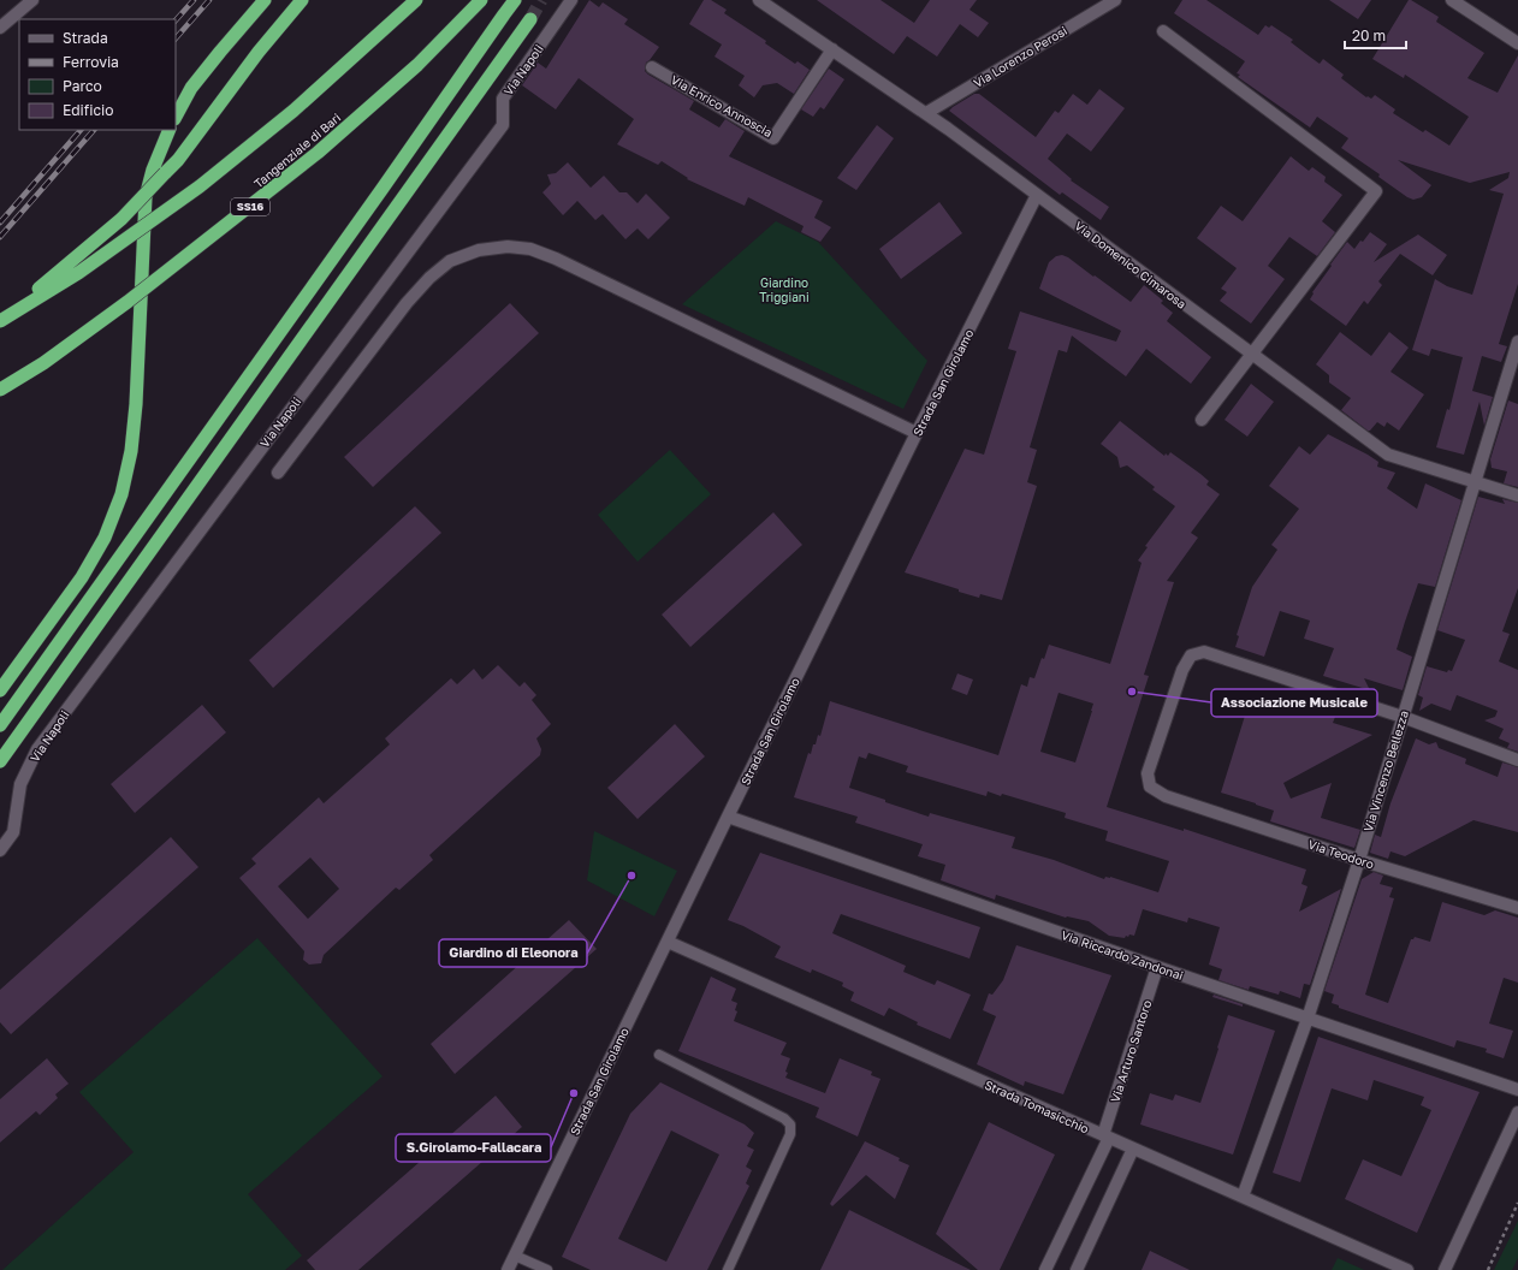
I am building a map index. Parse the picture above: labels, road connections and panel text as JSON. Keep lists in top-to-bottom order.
{
  "streets": {
    "highway": ["Tangenziale di Bari", "SS16"],
    "street": [
      "Via Lorenzo Perosi",
      "Via Napoli",
      "Via Enrico Annoscia",
      "Via Domenico Cimarosa",
      "Strada San Girolamo",
      "Via Vincenzo Bellezza",
      "Via Teodoro",
      "Via Riccardo Zandonai",
      "Via Arturo Santoro",
      "Strada Tomasicchio"
    ]
  },
  "crossings": [
    ["Via Lorenzo Perosi", "Via Domenico Cimarosa"],
    ["Via Enrico Annoscia", "Via Domenico Cimarosa"],
    ["Via Domenico Cimarosa", "Strada San Girolamo"],
    ["Via Domenico Cimarosa", "Via Vincenzo Bellezza"],
    ["Strada San Girolamo", "Via Riccardo Zandonai"],
    ["Strada San Girolamo", "Strada Tomasicchio"],
    ["Via Vincenzo Bellezza", "Via Teodoro"],
    ["Via Vincenzo Bellezza", "Via Riccardo Zandonai"],
    ["Via Vincenzo Bellezza", "Strada Tomasicchio"],
    ["Via Riccardo Zandonai", "Via Arturo Santoro"],
    ["Via Arturo Santoro", "Strada Tomasicchio"]
  ],
  "parks": ["Giardino Triggiani"],
  "places": ["Associazione Musicale", "Giardino di Eleonora", "S.Girolamo-Fallacara"],
  "legend": [
    "Strada",
    "Ferrovia",
    "Parco",
    "Edificio"
  ],
  "scale_bar": "20 m"
}
